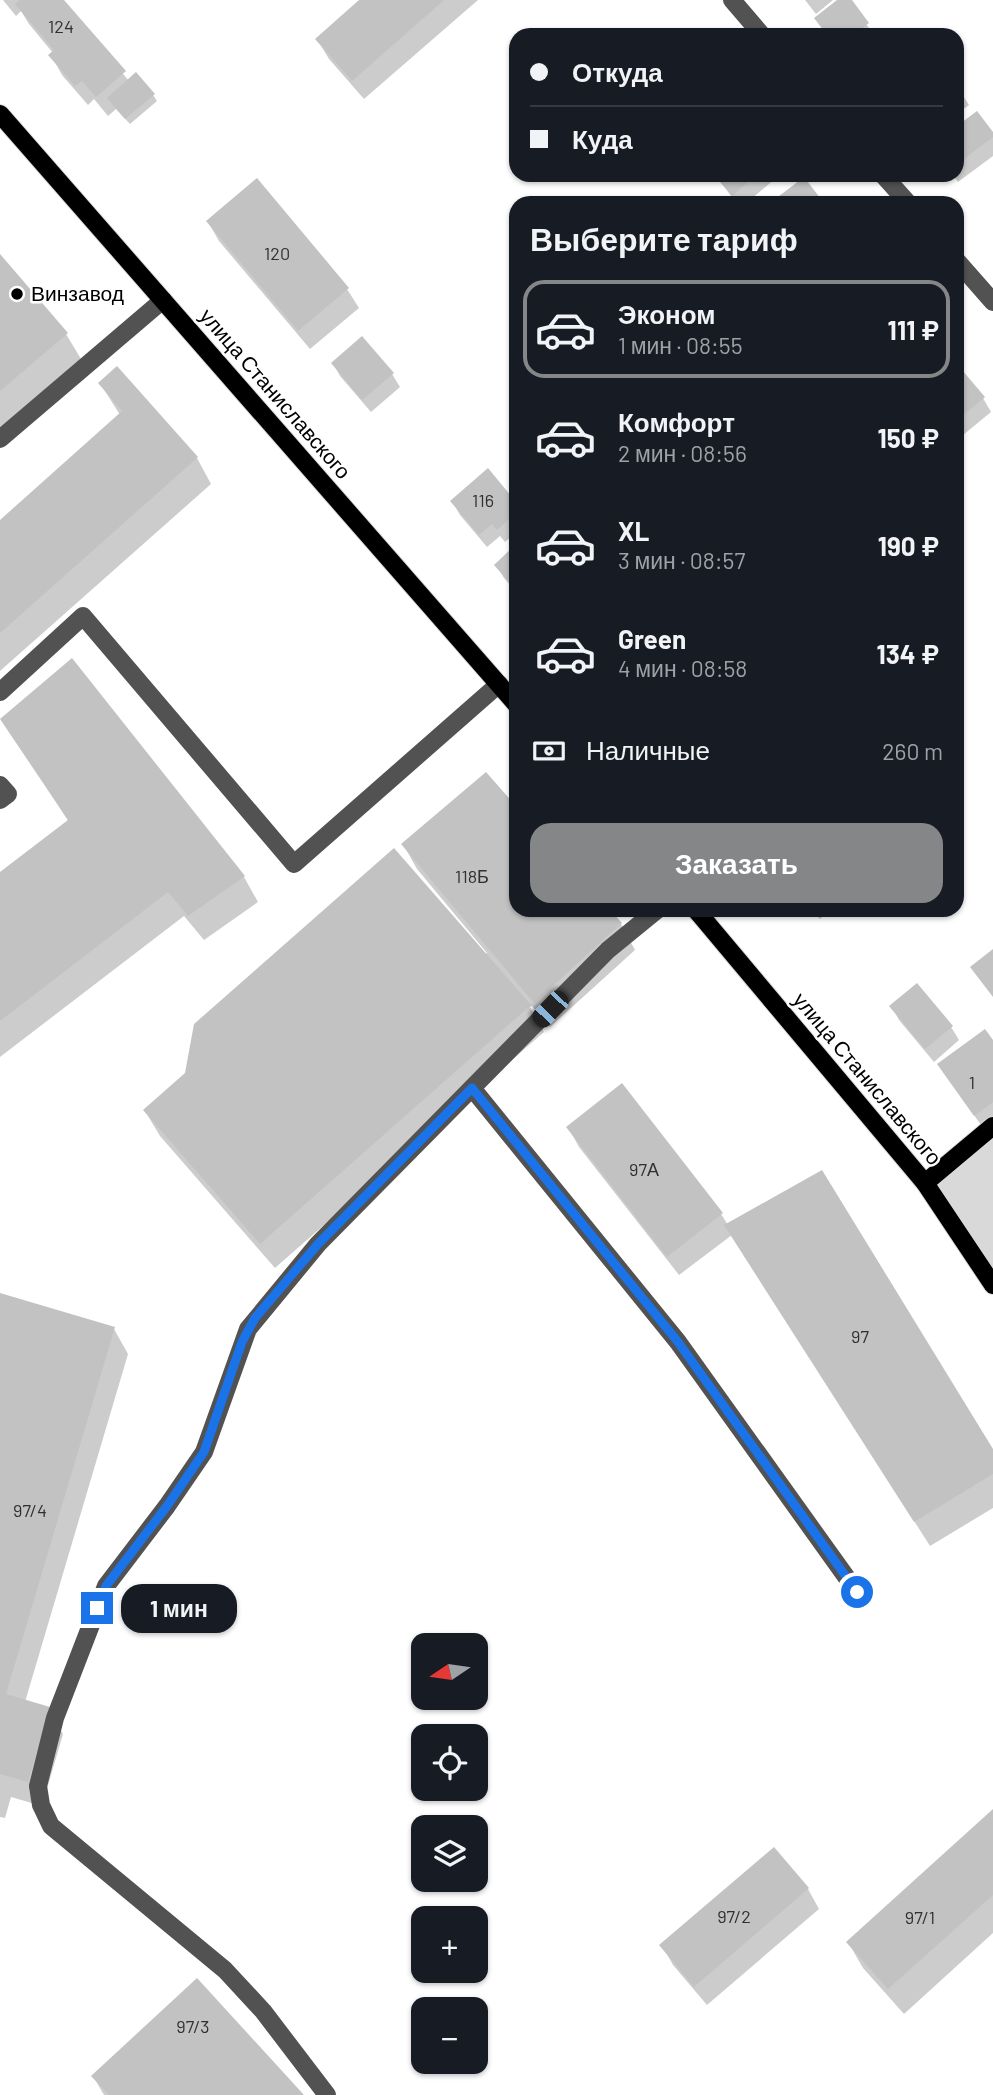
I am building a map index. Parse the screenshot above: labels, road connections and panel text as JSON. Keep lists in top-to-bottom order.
{
  "streets": {
    "main road": ["улица Станиславского"]
  },
  "places": ["Винзавод"],
  "house_numbers": [
    "124",
    "120",
    "116",
    "118Б",
    "1",
    "97А",
    "97",
    "97/4",
    "97/2",
    "97/1",
    "97/3"
  ],
  "north": "left",
  "page": {
    "banner": ["Откуда", "Куда"],
    "heading": "Выберите тариф",
    "list": [
      {
        "name": "Эконом",
        "note": "1 мин · 08:55",
        "value": "111 ₽"
      },
      {
        "name": "Комфорт",
        "note": "2 мин · 08:56",
        "value": "150 ₽"
      },
      {
        "name": "XL",
        "note": "3 мин · 08:57",
        "value": "190 ₽"
      },
      {
        "name": "Green",
        "note": "4 мин · 08:58",
        "value": "134 ₽"
      }
    ],
    "pay": ["Наличные", "260 m"],
    "buttons": "Заказать",
    "bubble": "1 мин",
    "map_buttons": ["+", "−"]
  }
}
